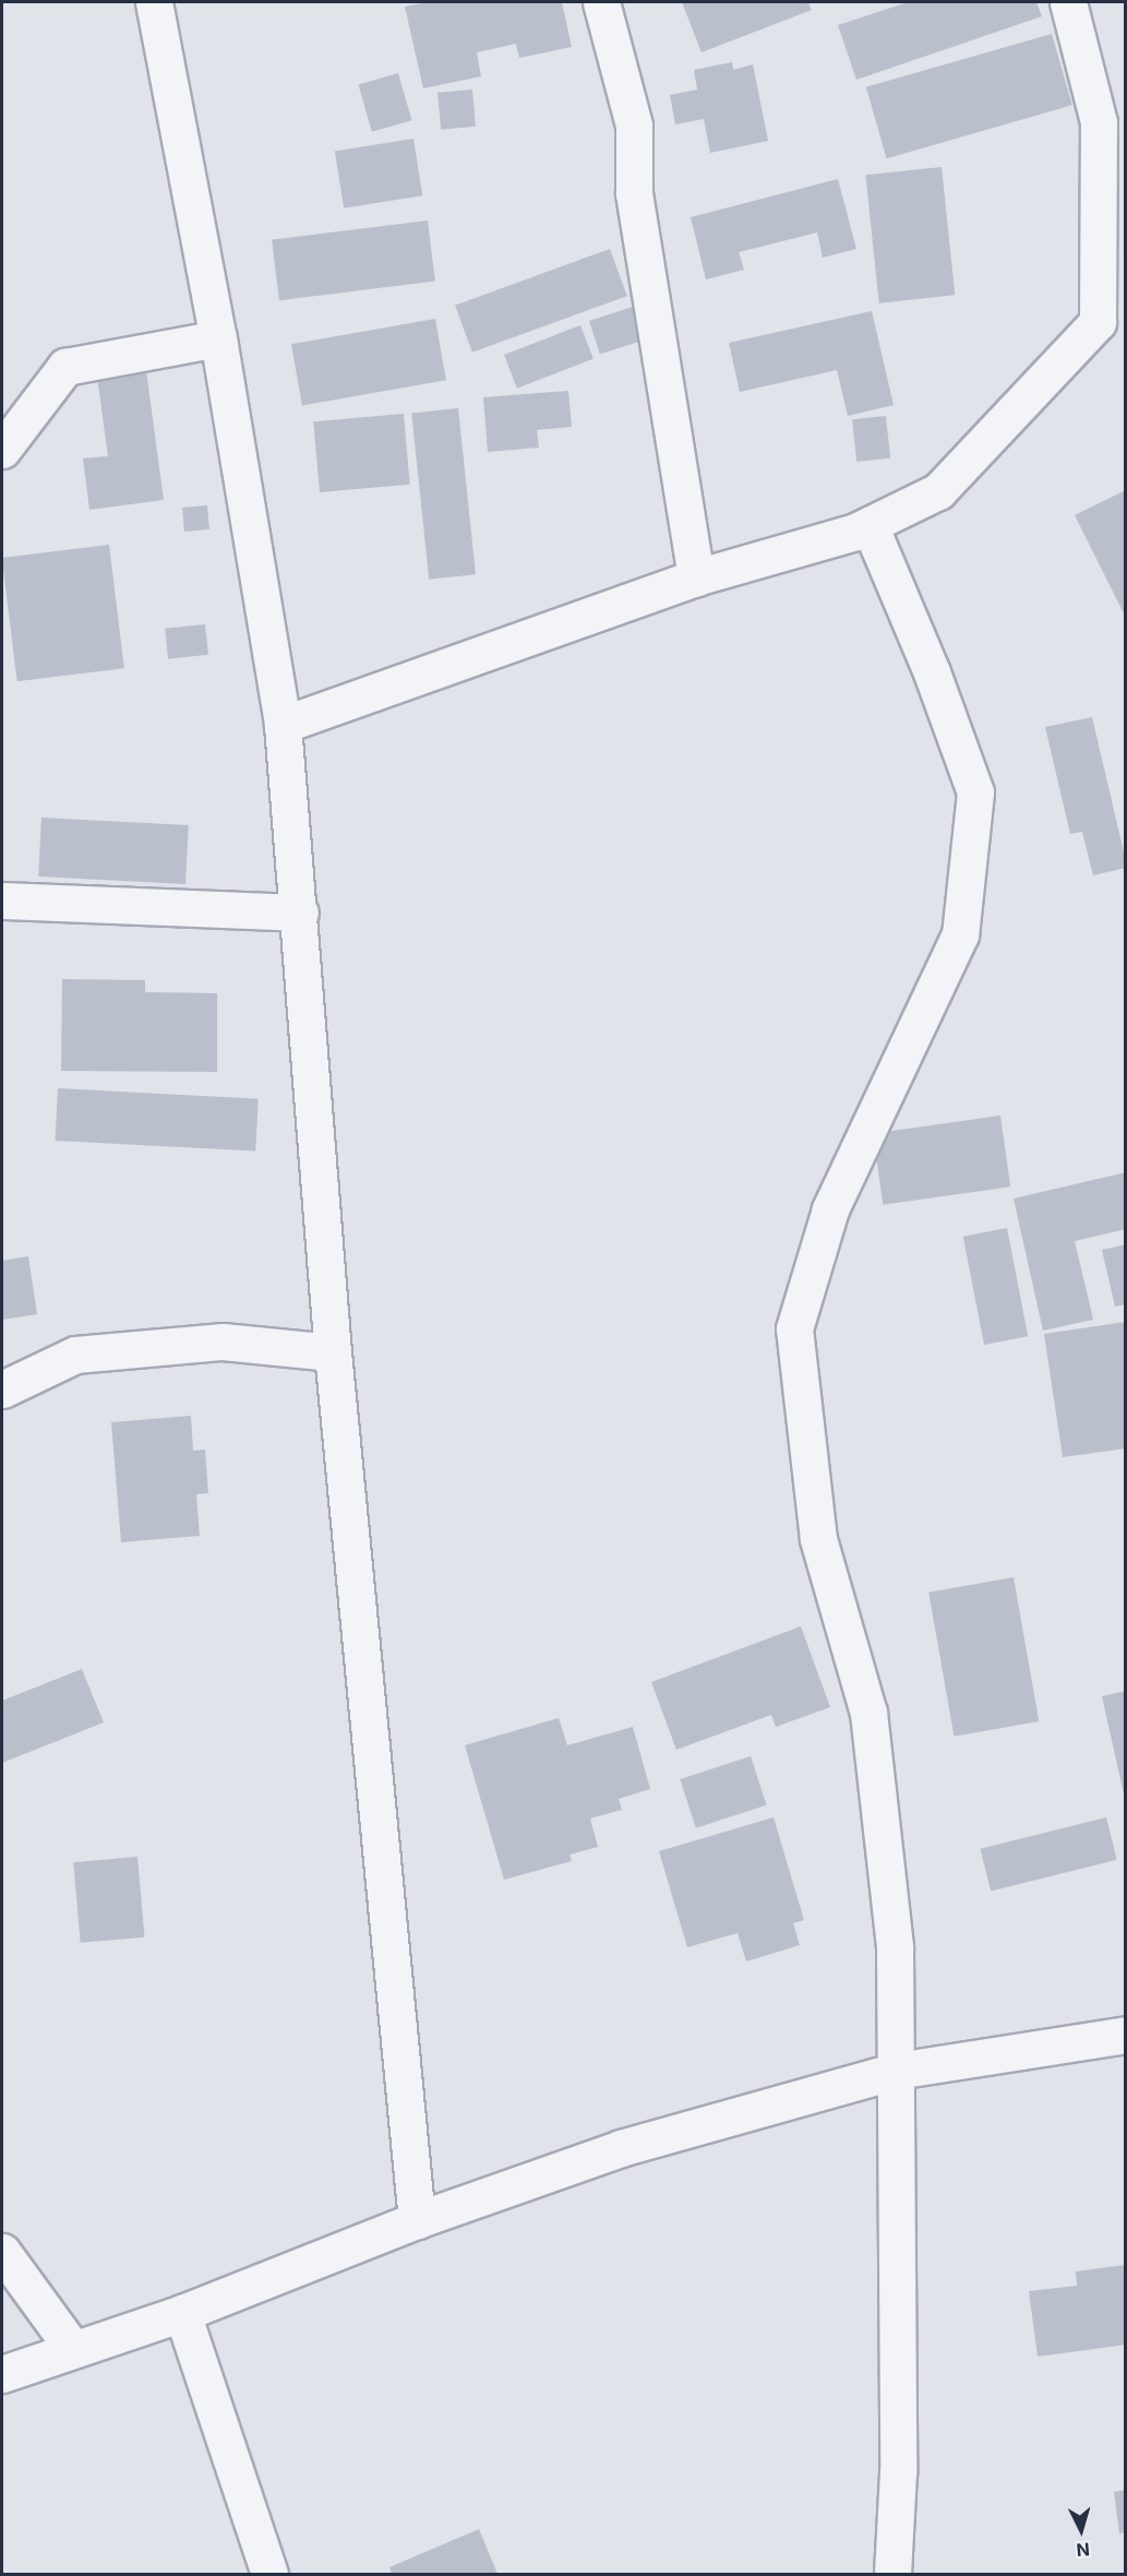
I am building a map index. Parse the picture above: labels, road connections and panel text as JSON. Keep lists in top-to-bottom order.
{
  "north": "bottom"
}
